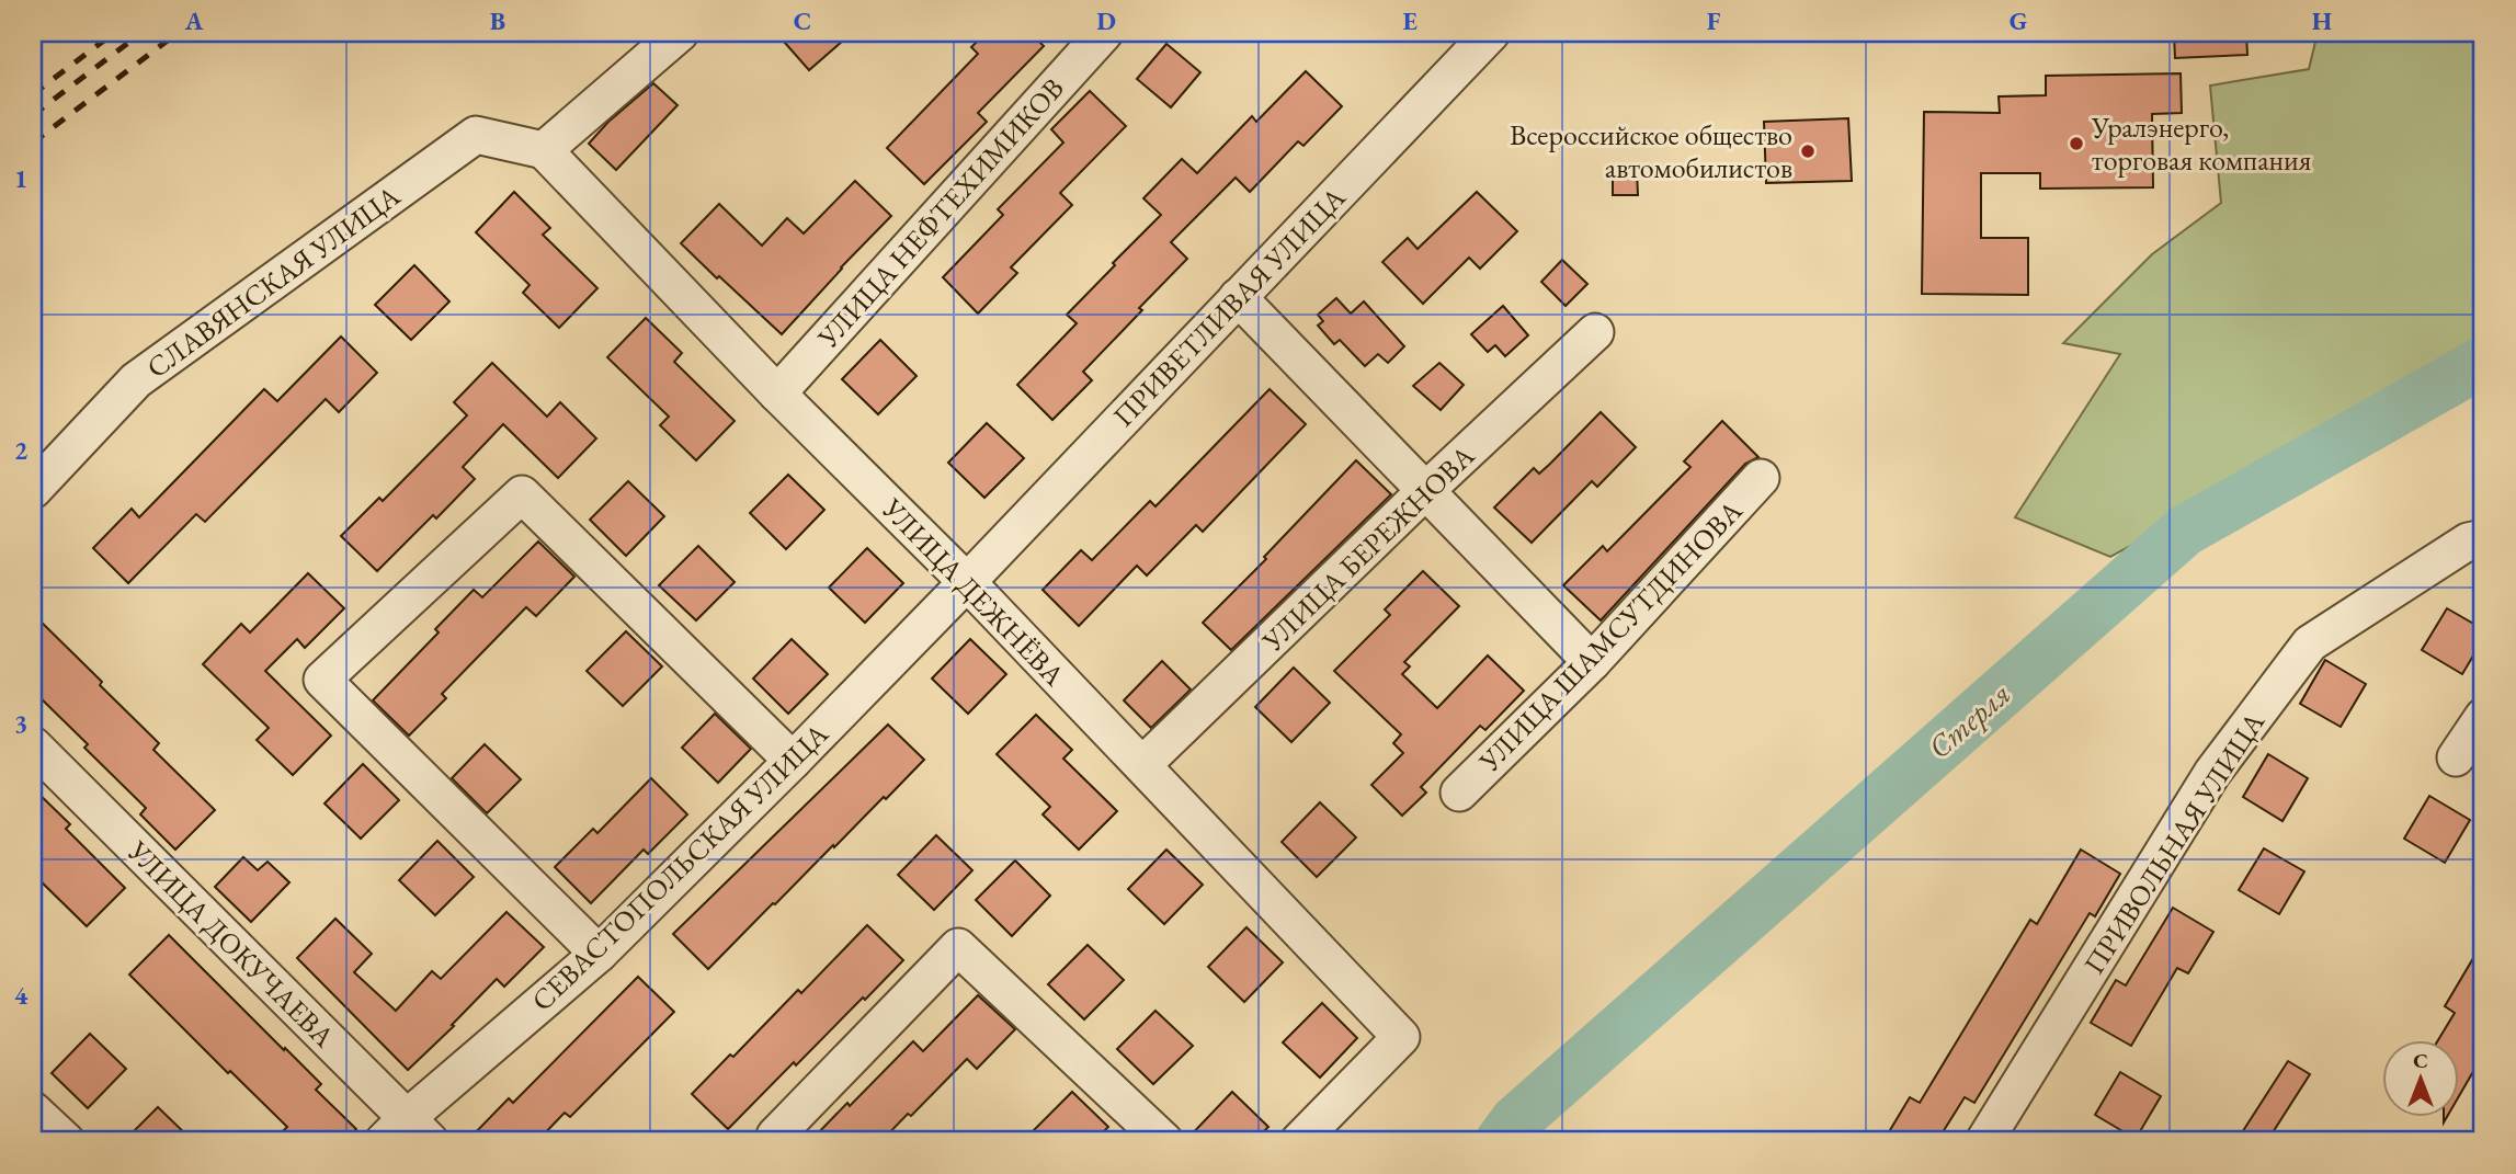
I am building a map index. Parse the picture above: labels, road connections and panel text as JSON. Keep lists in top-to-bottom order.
{
  "streets": {
    "street": [
      "УЛИЦА НЕФТЕХИМИКОВ",
      "СЛАВЯНСКАЯ УЛИЦА",
      "ПРИВЕТЛИВАЯ УЛИЦА",
      "УЛИЦА БЕРЕЖНОВА",
      "УЛИЦА ДЕЖНЁВА",
      "УЛИЦА ШАМСУТДИНОВА",
      "ПРИВОЛЬНАЯ УЛИЦА",
      "СЕВАСТОПОЛЬСКАЯ УЛИЦА",
      "УЛИЦА ДОКУЧАЕВА"
    ]
  },
  "crossings": [
    ["УЛИЦА НЕФТЕХИМИКОВ", "УЛИЦА ДЕЖНЁВА"],
    ["СЛАВЯНСКАЯ УЛИЦА", "УЛИЦА ДЕЖНЁВА"],
    ["ПРИВЕТЛИВАЯ УЛИЦА", "УЛИЦА ДЕЖНЁВА"],
    ["ПРИВЕТЛИВАЯ УЛИЦА", "СЕВАСТОПОЛЬСКАЯ УЛИЦА"],
    ["УЛИЦА БЕРЕЖНОВА", "УЛИЦА ДЕЖНЁВА"],
    ["УЛИЦА ДЕЖНЁВА", "СЕВАСТОПОЛЬСКАЯ УЛИЦА"],
    ["СЕВАСТОПОЛЬСКАЯ УЛИЦА", "УЛИЦА ДОКУЧАЕВА"]
  ],
  "water": ["Стерля"],
  "places": ["Уралэнерго, торговая компания", "Всероссийское общество автомобилистов"],
  "north": "top",
  "grid": {
    "columns": [
      "A",
      "B",
      "C",
      "D",
      "E",
      "F",
      "G",
      "H"
    ],
    "rows": [
      "1",
      "2",
      "3",
      "4"
    ]
  }
}
